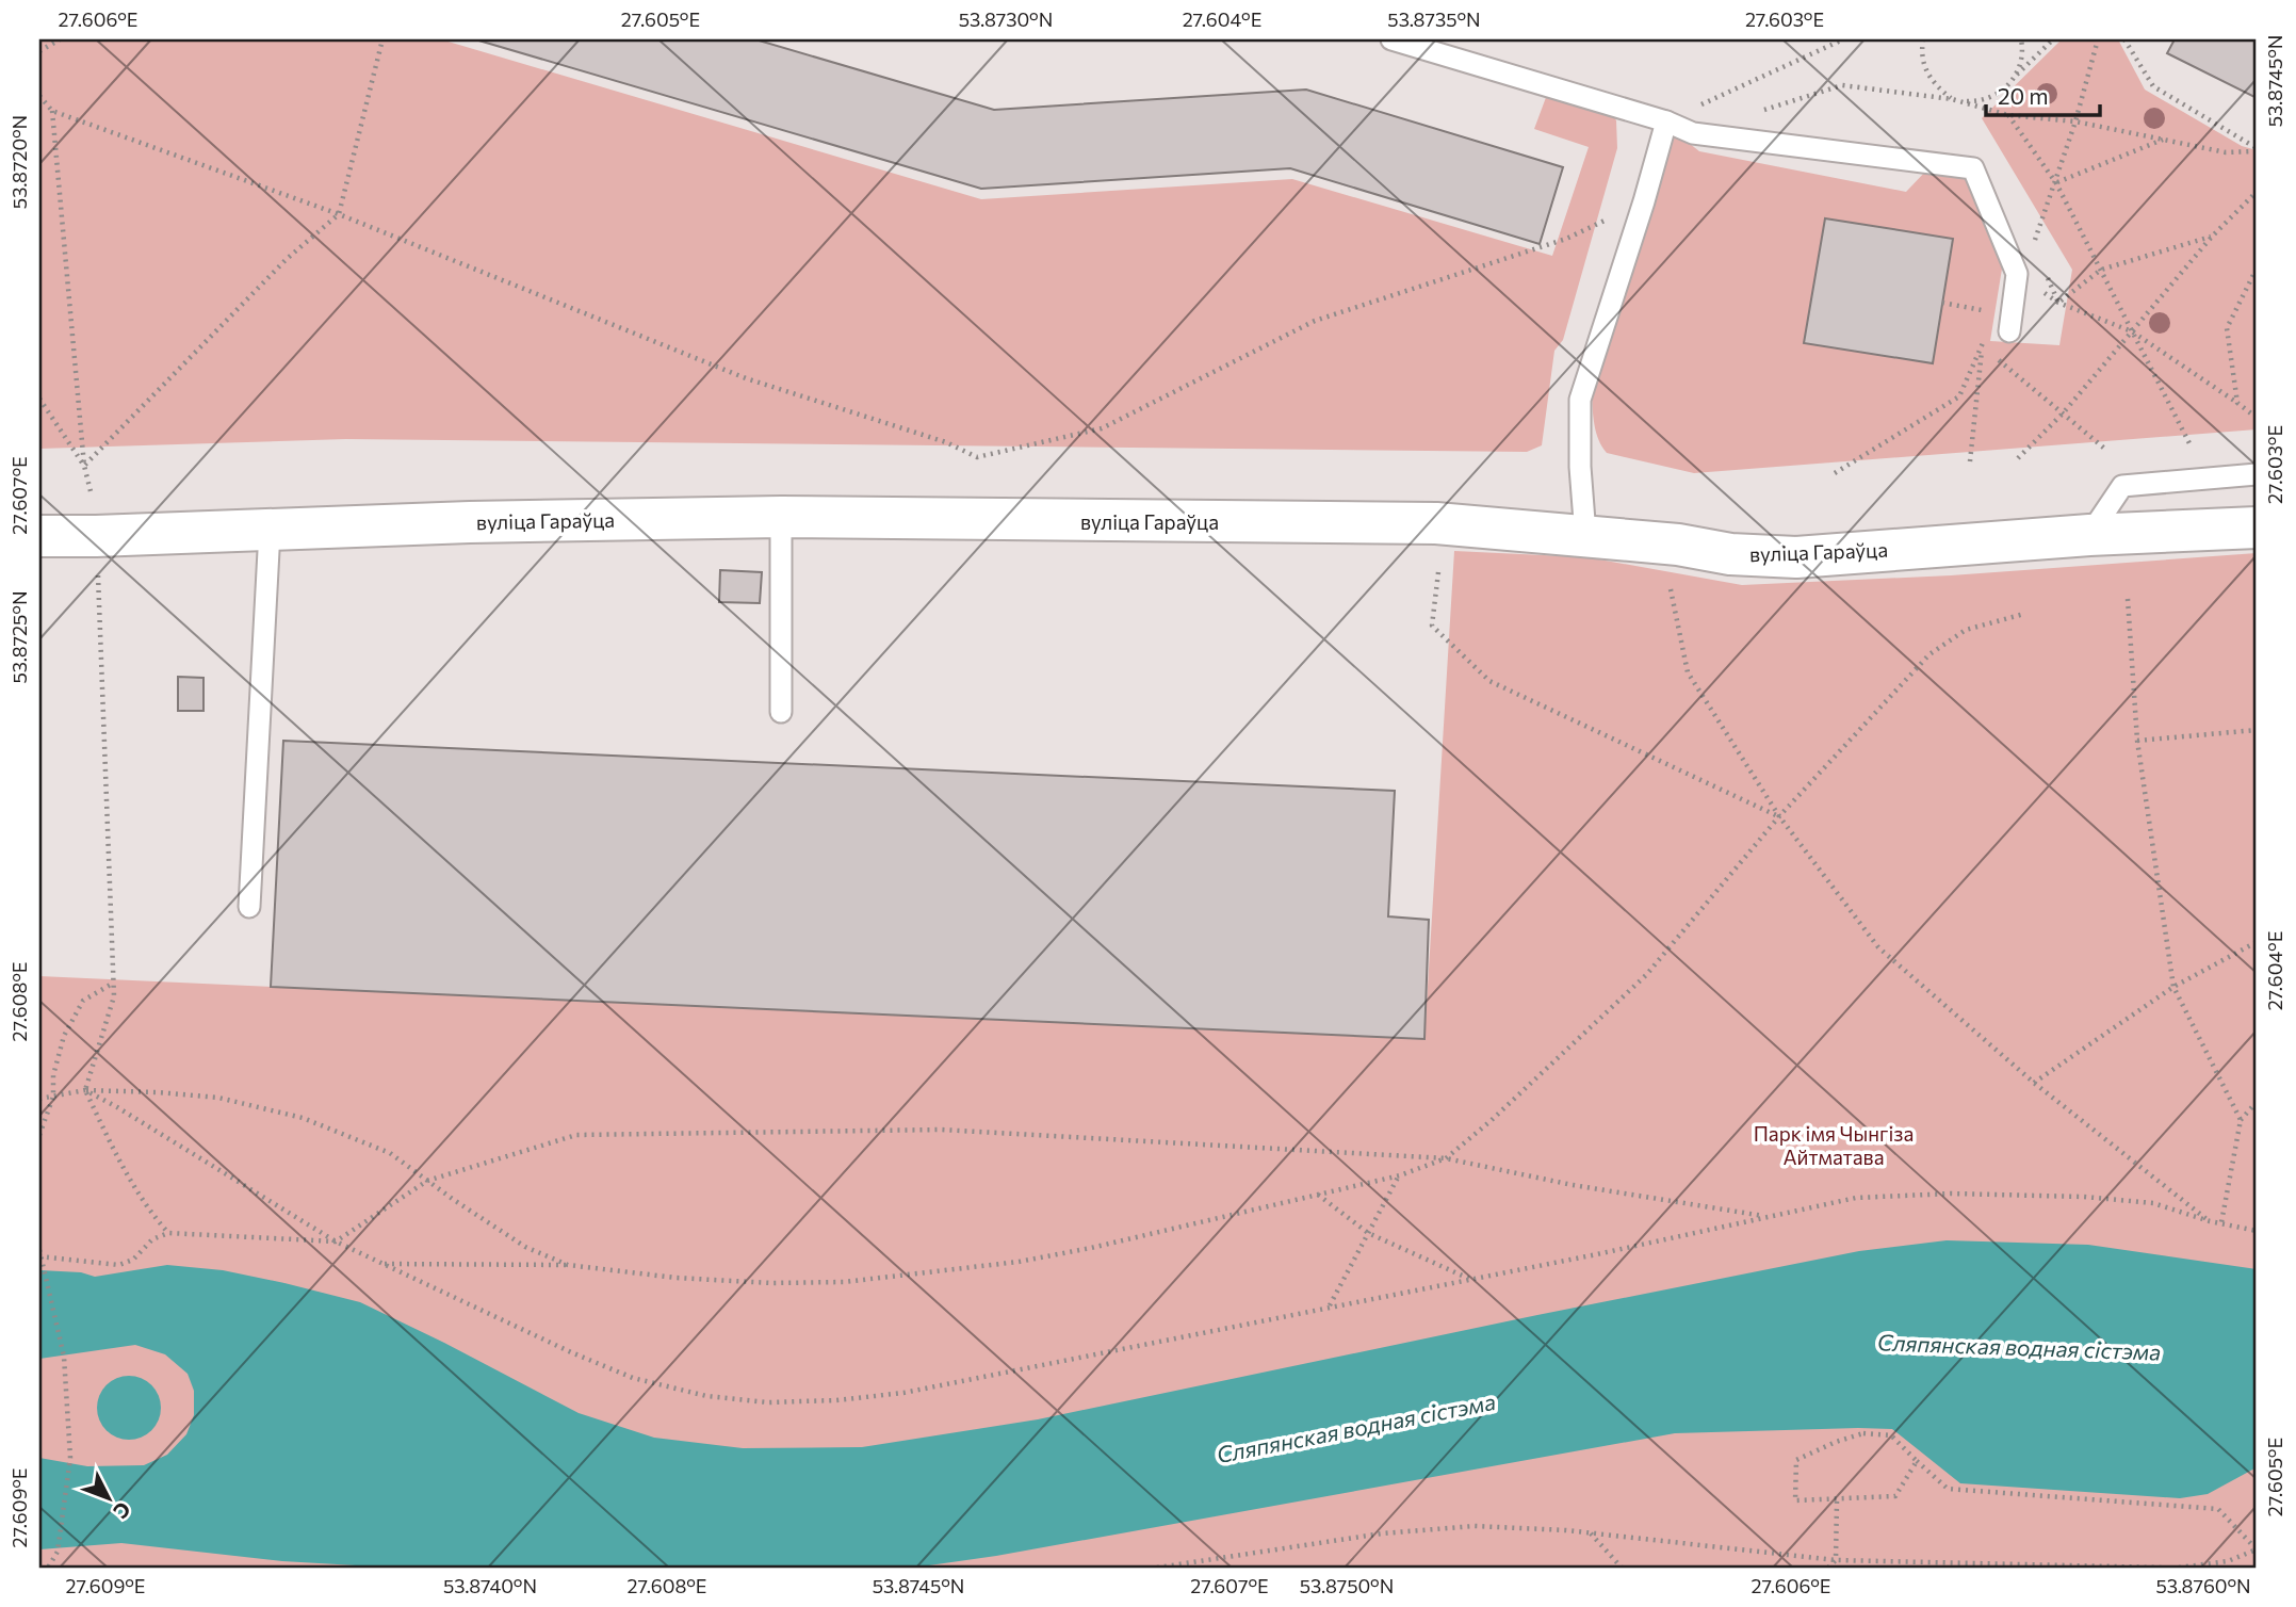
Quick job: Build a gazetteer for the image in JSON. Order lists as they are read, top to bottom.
{
  "streets": {
    "street": ["вуліца Гараўца"]
  },
  "water": ["Сляпянская водная сістэма"],
  "parks": ["Парк імя Чынгіза Айтматава"],
  "scale_bar": "20 m",
  "north": "bottom right",
  "coordinates": [
    "27.606°E",
    "27.605°E",
    "53.8730°N",
    "27.604°E",
    "53.8735°N",
    "27.603°E",
    "53.8745°N",
    "53.8720°N",
    "27.607°E",
    "53.8725°N",
    "27.608°E",
    "27.609°E",
    "53.8740°N",
    "53.8750°N",
    "53.8760°N"
  ]
}
